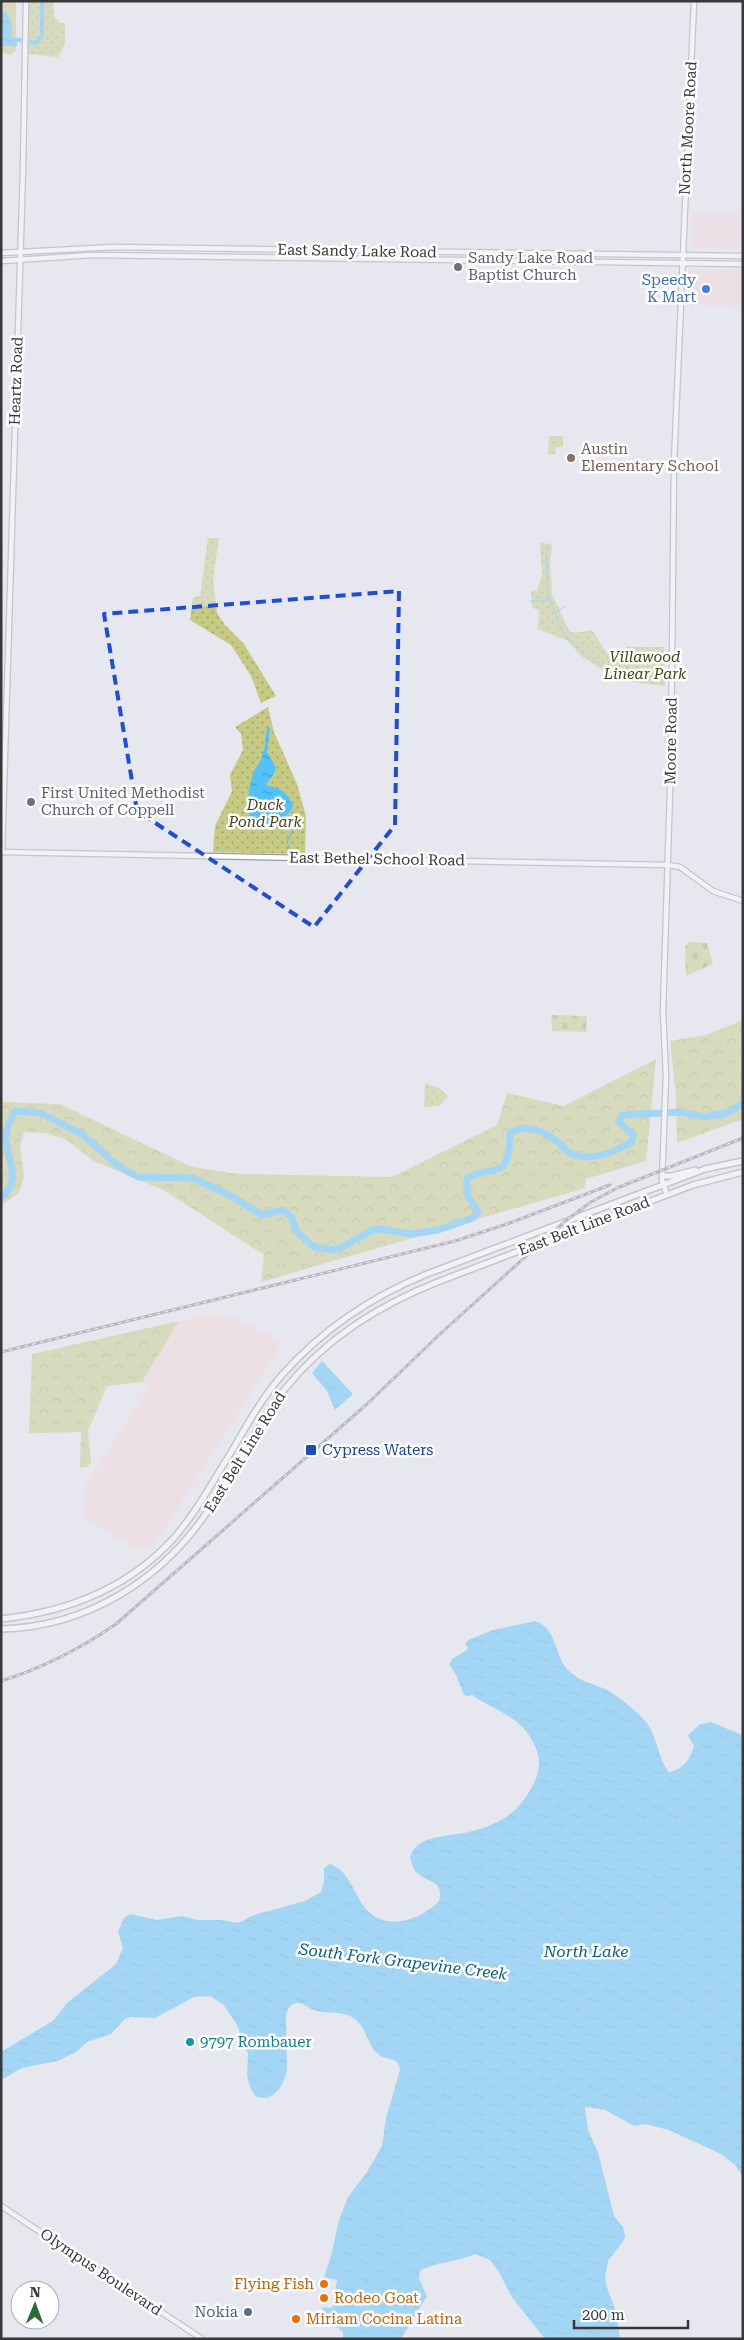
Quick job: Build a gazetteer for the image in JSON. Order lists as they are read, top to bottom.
{
  "streets": {
    "main road": ["East Belt Line Road"],
    "street": [
      "North Moore Road",
      "East Sandy Lake Road",
      "Heartz Road",
      "Moore Road",
      "East Bethel School Road",
      "Olympus Boulevard"
    ]
  },
  "crossings": [
    ["North Moore Road", "East Sandy Lake Road"],
    ["North Moore Road", "Moore Road"],
    ["East Sandy Lake Road", "Heartz Road"],
    ["East Sandy Lake Road", "Moore Road"],
    ["Heartz Road", "East Bethel School Road"],
    ["Moore Road", "East Bethel School Road"],
    ["Moore Road", "East Belt Line Road"]
  ],
  "water": ["North Lake", "South Fork Grapevine Creek"],
  "parks": ["Villawood Linear Park", "Duck Pond Park"],
  "places": {
    "other": [
      "Sandy Lake Road Baptist Church",
      "Speedy K Mart",
      "Austin Elementary School",
      "First United Methodist Church of Coppell",
      "9797 Rombauer",
      "Flying Fish",
      "Rodeo Goat",
      "Nokia",
      "Miriam Cocina Latina"
    ],
    "transit": ["Cypress Waters"]
  },
  "scale_bar": "200 m",
  "north": "top"
}
